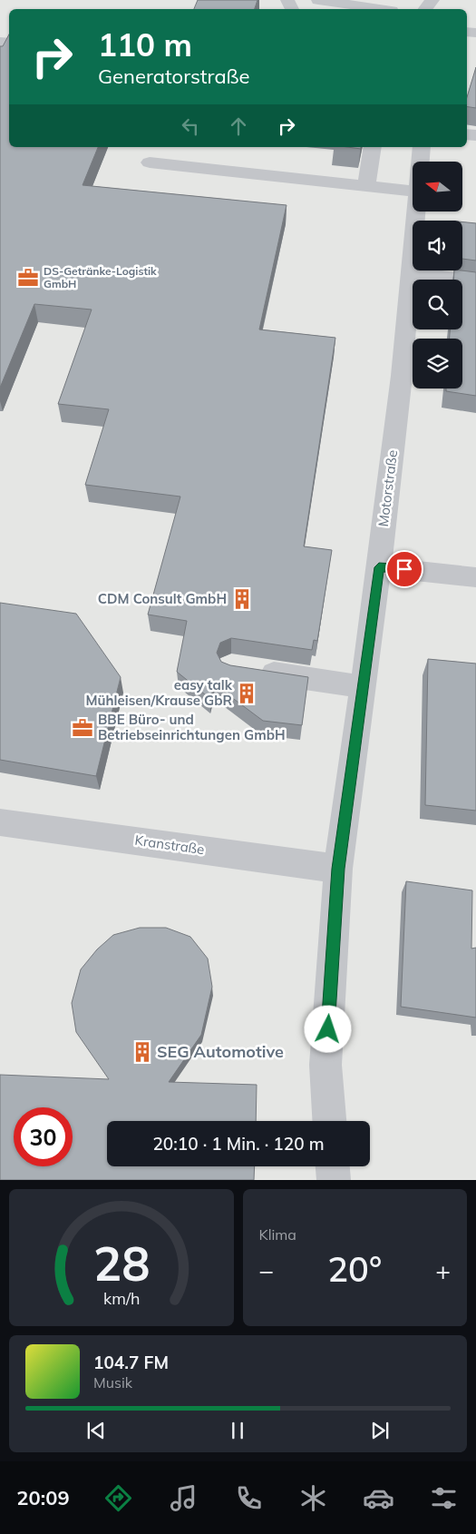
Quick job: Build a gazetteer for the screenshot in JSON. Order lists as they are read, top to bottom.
{
  "streets": {
    "street": ["Motorstraße", "Kranstraße"]
  },
  "crossings": [
    ["Motorstraße", "Kranstraße"]
  ],
  "places": {
    "office": ["DS-Getränke-Logistik GmbH", "BBE Büro- und Betriebseinrichtungen GmbH"],
    "building": ["CDM Consult GmbH", "easy talk Mühleisen/Krause GbR", "SEG Automotive"]
  },
  "north": "left",
  "page": {
    "turn": ["110 m", "Generatorstraße"],
    "limit": "30",
    "trip": "20:10 · 1 Min. · 120 m",
    "tile": "Klima",
    "heat": ["−", "20°", "+"],
    "song": ["104.7 FM", "Musik"],
    "tabs": "20:09",
    "gauge": ["28", "km/h"]
  }
}
